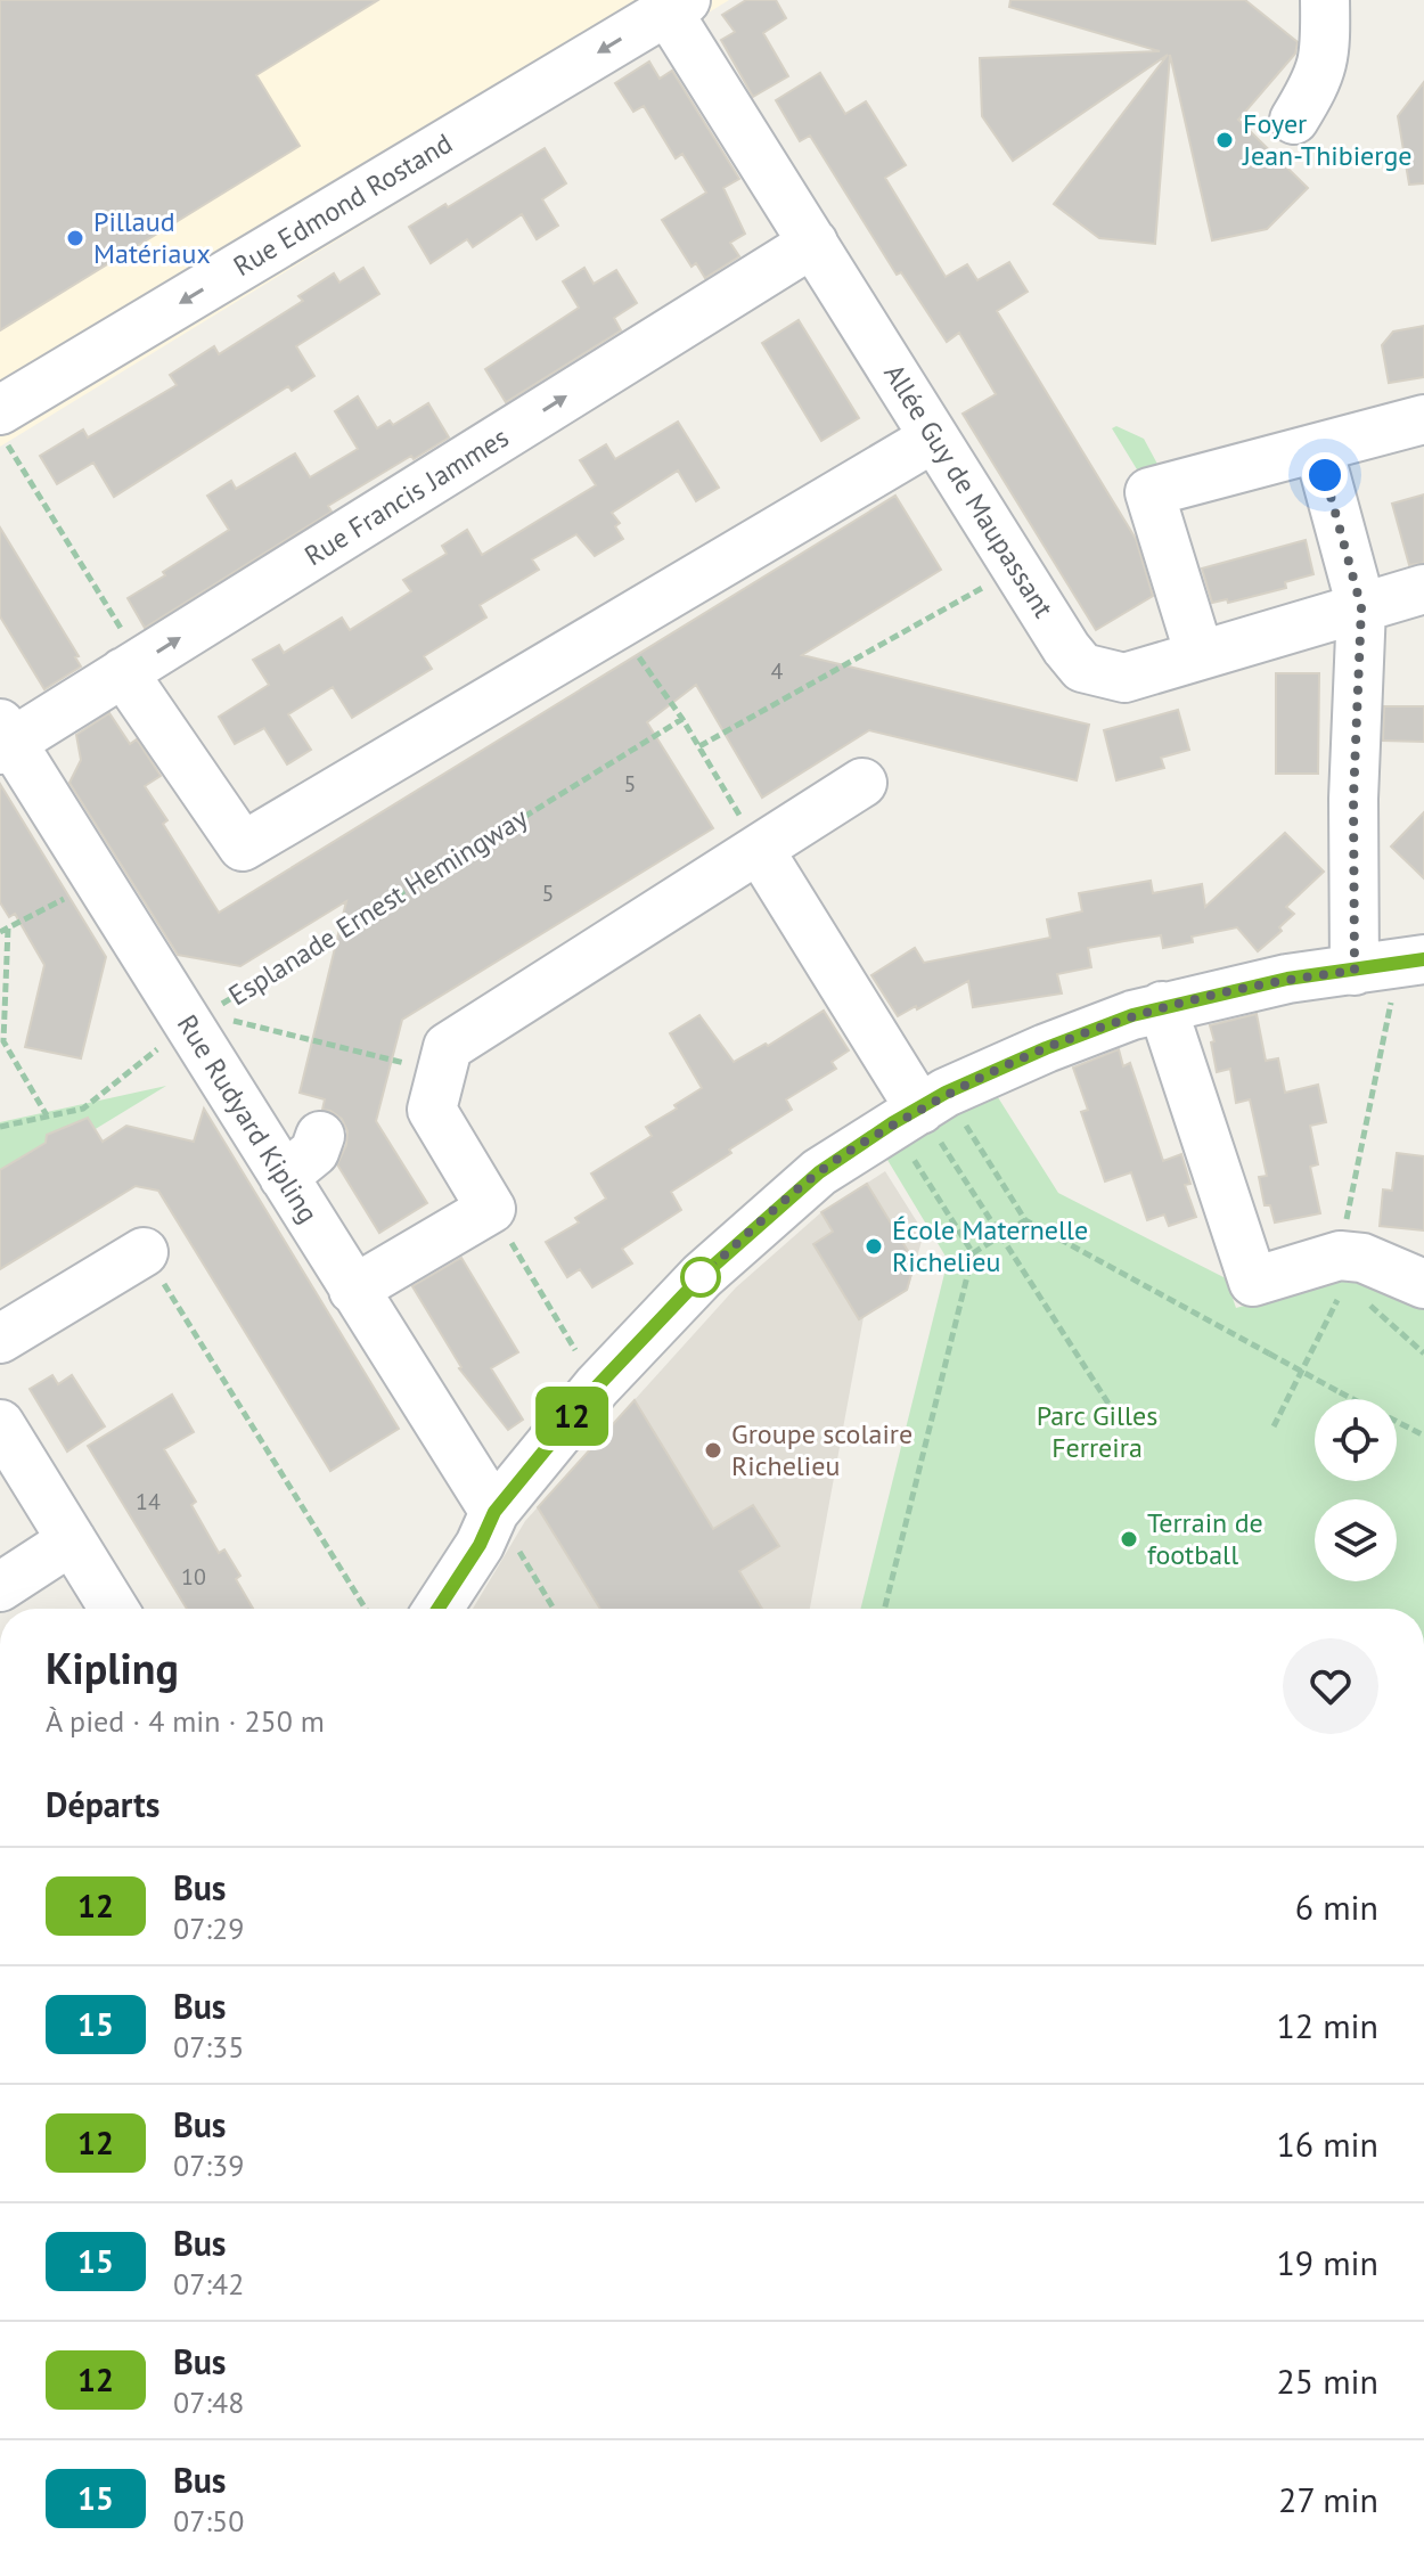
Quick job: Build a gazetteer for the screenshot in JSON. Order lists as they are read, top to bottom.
{
  "streets": {
    "street": [
      "Rue Edmond Rostand",
      "Allée Guy de Maupassant",
      "Rue Francis Jammes",
      "Rue Rudyard Kipling"
    ],
    "path": ["Esplanade Ernest Hemingway"]
  },
  "crossings": [
    ["Rue Edmond Rostand", "Allée Guy de Maupassant"],
    ["Allée Guy de Maupassant", "Rue Francis Jammes"],
    ["Rue Francis Jammes", "Rue Rudyard Kipling"],
    ["Esplanade Ernest Hemingway", "Rue Rudyard Kipling"]
  ],
  "one_way": ["Rue Edmond Rostand"],
  "parks": ["Parc Gilles Ferreira"],
  "places": [
    "Foyer Jean-Thibierge",
    "Pillaud Matériaux",
    "École Maternelle Richelieu",
    "Groupe scolaire Richelieu",
    "Terrain de football"
  ],
  "lines": ["bus line 12"],
  "house_numbers": [
    "4",
    "5",
    "5",
    "14",
    "10"
  ],
  "page": {
    "on_map": "12",
    "heading": [
      ["Kipling", "À pied · 4 min · 250 m"],
      "Départs"
    ],
    "list": [
      {
        "mark": "12",
        "name": "Bus",
        "note": "07:29",
        "value": "6 min"
      },
      {
        "mark": "15",
        "name": "Bus",
        "note": "07:35",
        "value": "12 min"
      },
      {
        "mark": "12",
        "name": "Bus",
        "note": "07:39",
        "value": "16 min"
      },
      {
        "mark": "15",
        "name": "Bus",
        "note": "07:42",
        "value": "19 min"
      },
      {
        "mark": "12",
        "name": "Bus",
        "note": "07:48",
        "value": "25 min"
      },
      {
        "mark": "15",
        "name": "Bus",
        "note": "07:50",
        "value": "27 min"
      }
    ]
  }
}
